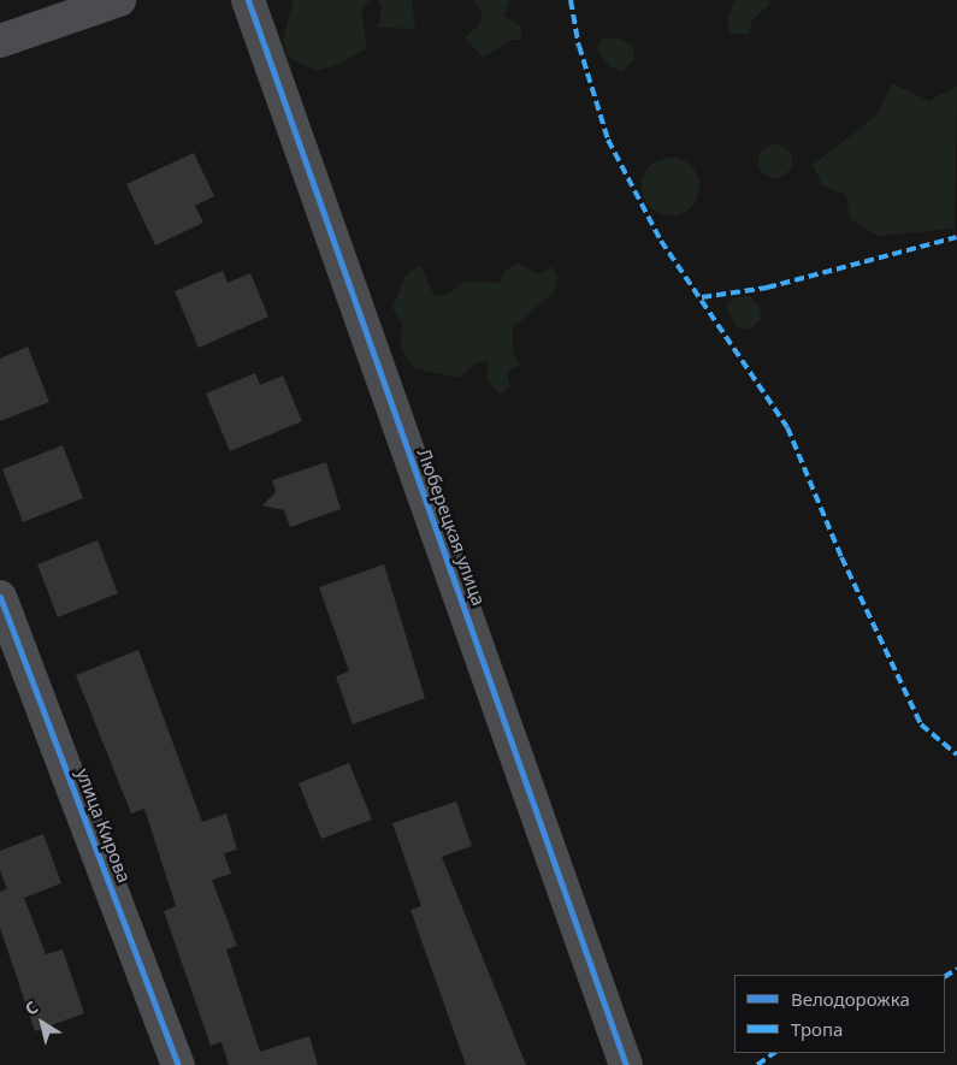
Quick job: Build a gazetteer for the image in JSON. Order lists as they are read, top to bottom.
{
  "streets": {
    "street": ["Люберецкая улица", "улица Кирова"]
  },
  "legend": ["Велодорожка", "Тропа"],
  "north": "top left"
}
